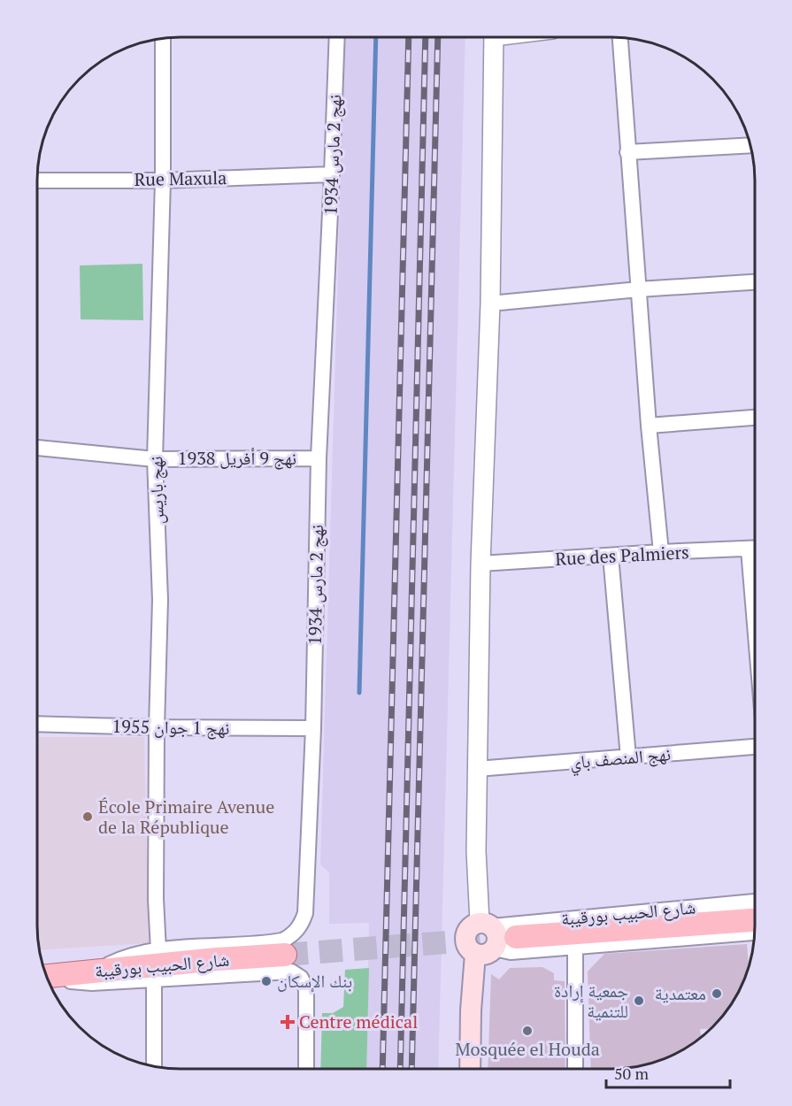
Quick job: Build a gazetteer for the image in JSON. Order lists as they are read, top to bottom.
{
  "streets": {
    "main road": ["شارع الحبيب بورقيبة"],
    "street": [
      "نهج 2 مارس 1934",
      "Rue Maxula",
      "نهج 9 أفريل 1938",
      "نهج باريس",
      "Rue des Palmiers",
      "نهج 1 جوان 1955",
      "نهج المنصف باي"
    ]
  },
  "crossings": [
    ["نهج 2 مارس 1934", "Rue Maxula"],
    ["نهج 2 مارس 1934", "نهج 9 أفريل 1938"],
    ["نهج 2 مارس 1934", "نهج باريس"],
    ["نهج 2 مارس 1934", "نهج 1 جوان 1955"],
    ["نهج 2 مارس 1934", "شارع الحبيب بورقيبة"],
    ["Rue Maxula", "نهج باريس"],
    ["نهج 9 أفريل 1938", "نهج باريس"],
    ["نهج باريس", "نهج 1 جوان 1955"]
  ],
  "places": {
    "other": [
      "École Primaire Avenue de la République",
      "بنك الإسكان",
      "معتمدية",
      "جمعية إرادة للتنمية",
      "Mosquée el Houda"
    ],
    "health": ["Centre médical"]
  },
  "scale_bar": "50 m"
}
